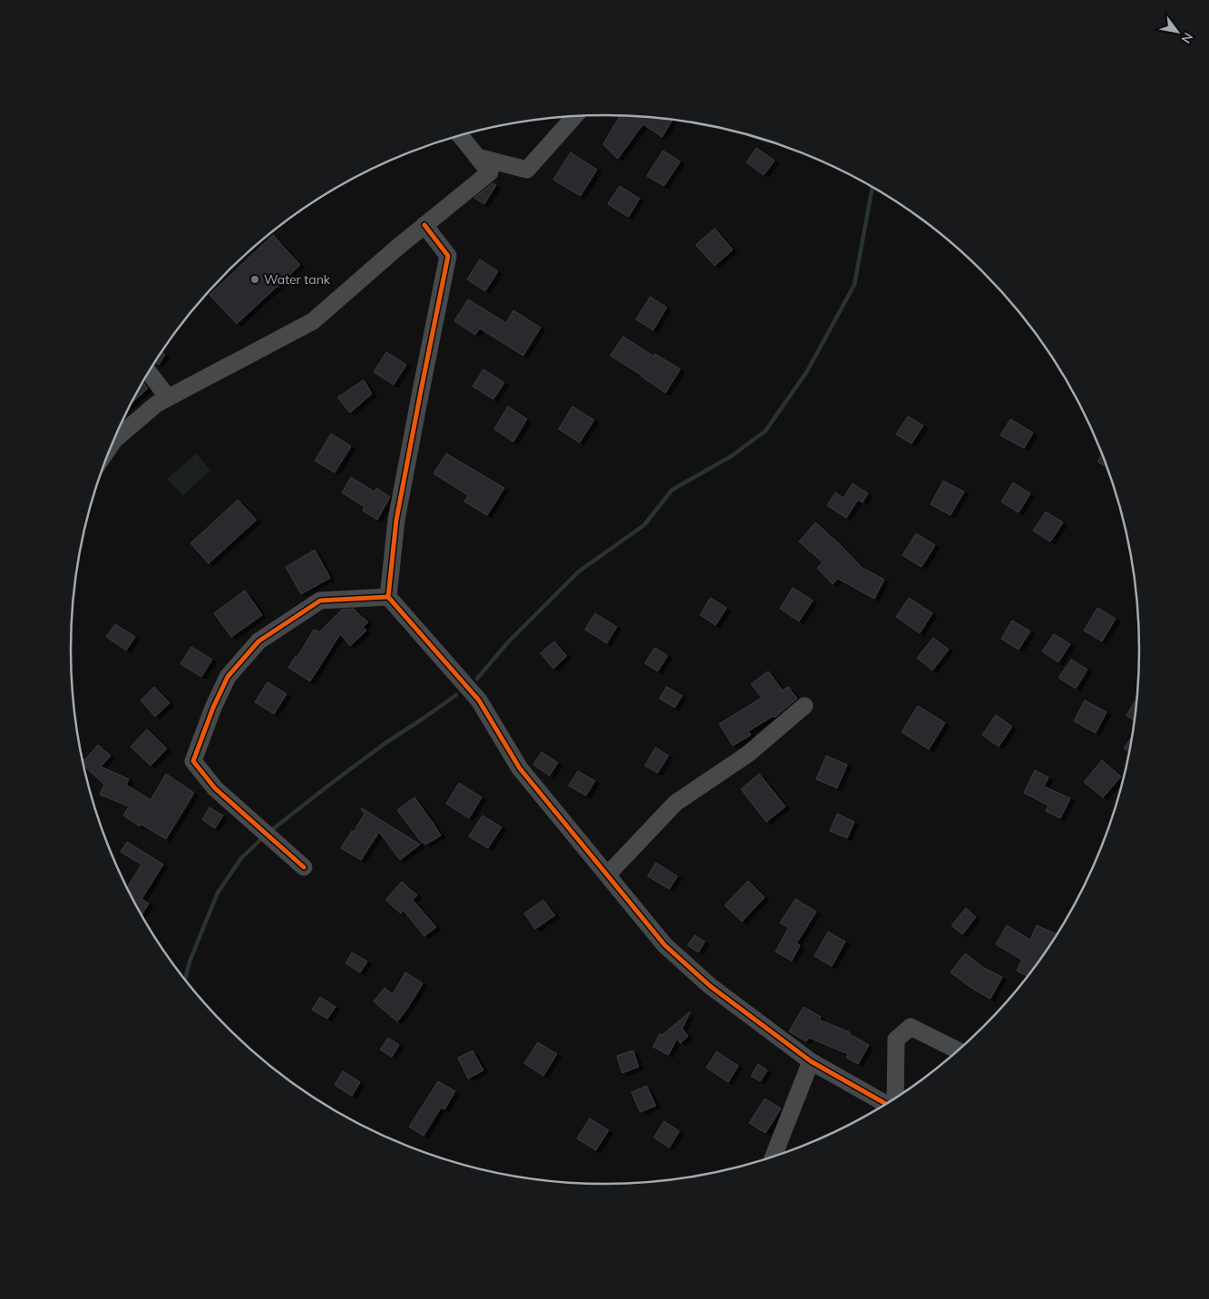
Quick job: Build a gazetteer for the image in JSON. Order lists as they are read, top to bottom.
{
  "places": ["Water tank"],
  "north": "bottom right"
}
